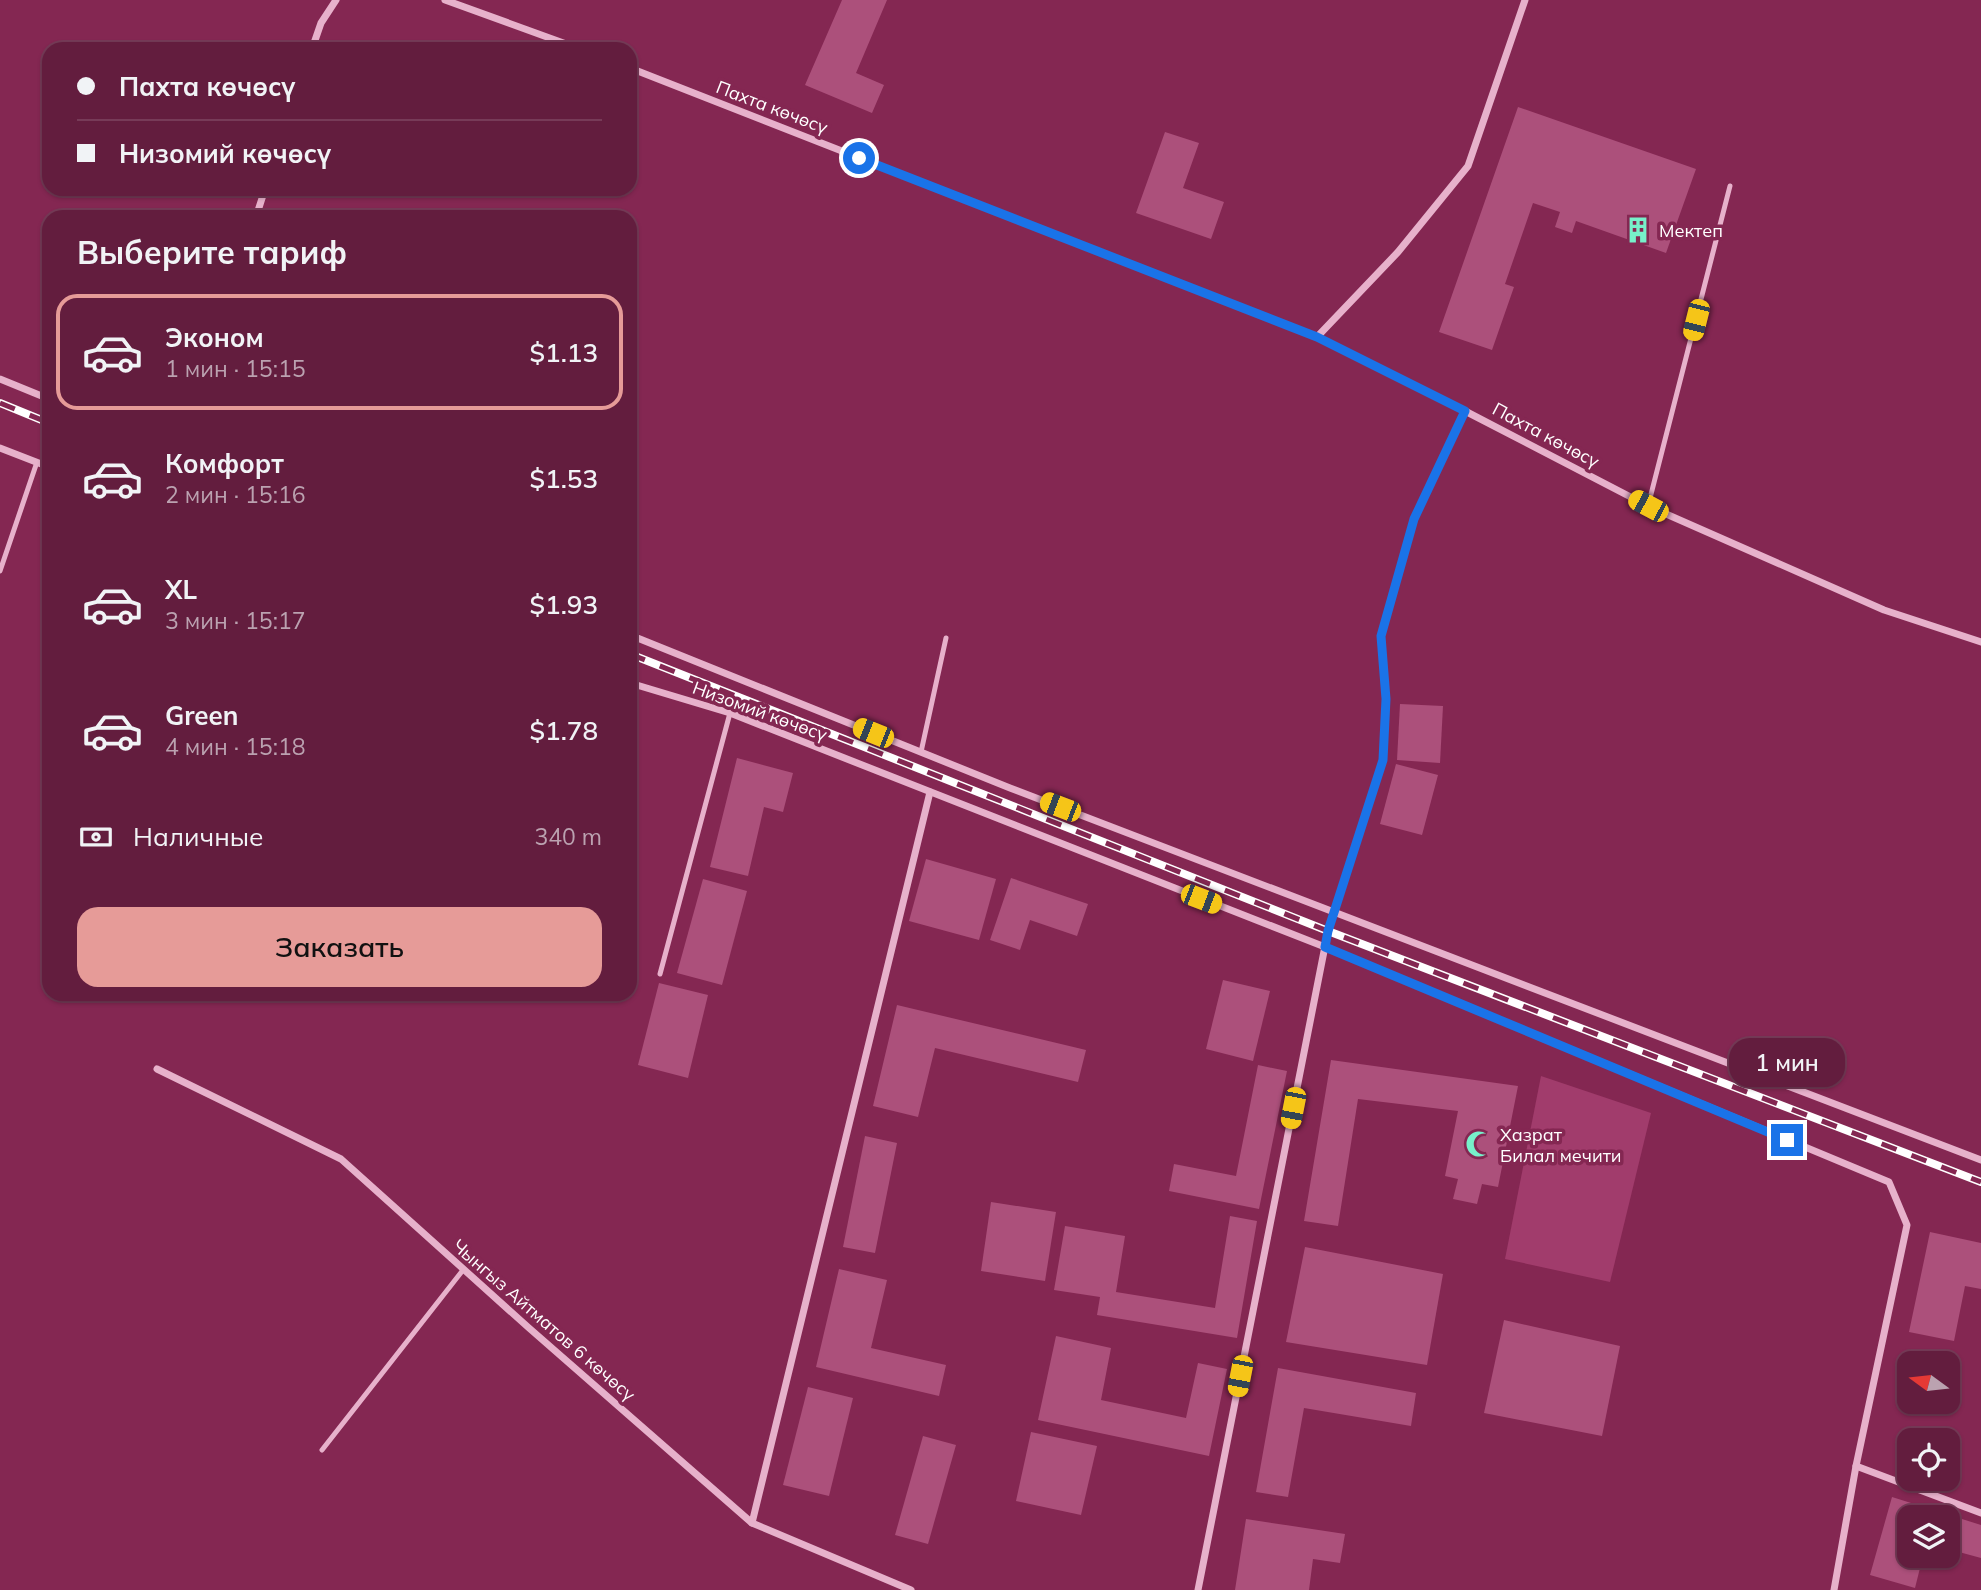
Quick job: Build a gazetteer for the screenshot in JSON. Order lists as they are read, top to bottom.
{
  "streets": {
    "street": ["Пахта көчөсү", "Низомий көчөсү", "Чынгыз Айтматов 6 көчөсү"]
  },
  "places": {
    "building": ["Мектеп"],
    "mosque": ["Хазрат Билал мечити"]
  },
  "north": "left",
  "page": {
    "banner": ["Пахта көчөсү", "Низомий көчөсү"],
    "heading": "Выберите тариф",
    "list": [
      {
        "name": "Эконом",
        "note": "1 мин · 15:15",
        "value": "$1.13"
      },
      {
        "name": "Комфорт",
        "note": "2 мин · 15:16",
        "value": "$1.53"
      },
      {
        "name": "XL",
        "note": "3 мин · 15:17",
        "value": "$1.93"
      },
      {
        "name": "Green",
        "note": "4 мин · 15:18",
        "value": "$1.78"
      }
    ],
    "pay": ["Наличные", "340 m"],
    "buttons": "Заказать",
    "bubble": "1 мин"
  }
}
